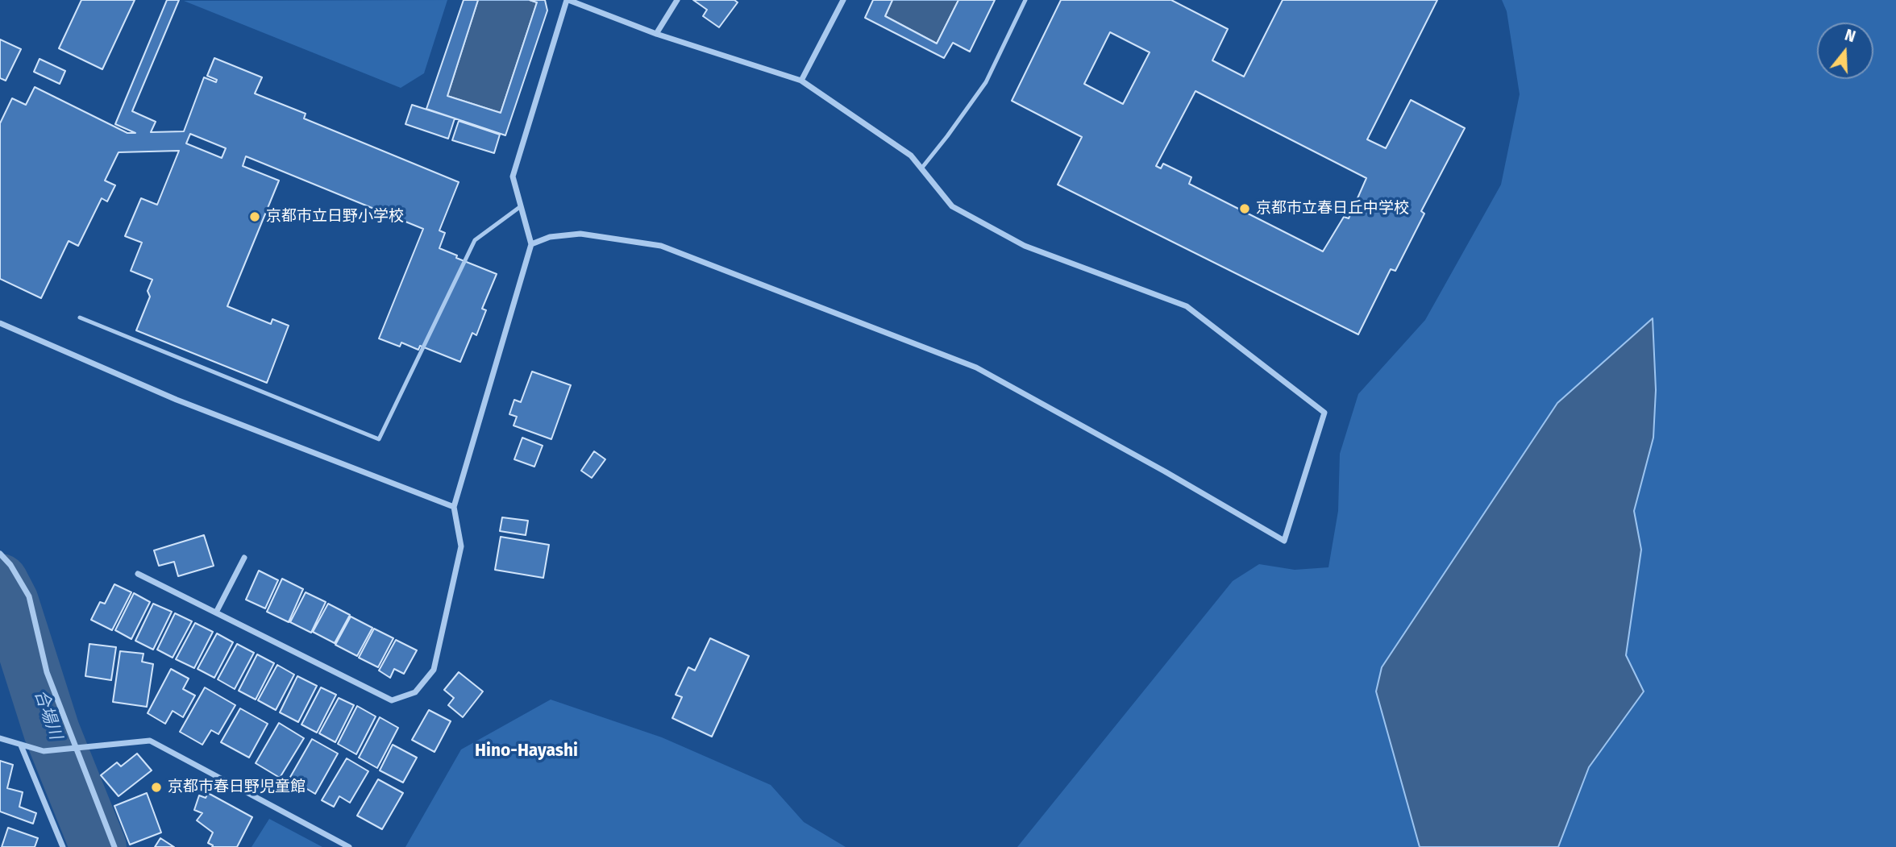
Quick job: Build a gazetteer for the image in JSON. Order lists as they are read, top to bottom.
{
  "districts": ["Hino-Hayashi"],
  "water": ["合場川"],
  "places": ["京都市立春日丘中学校", "京都市立日野小学校", "京都市春日野児童館"],
  "north": "top"
}
